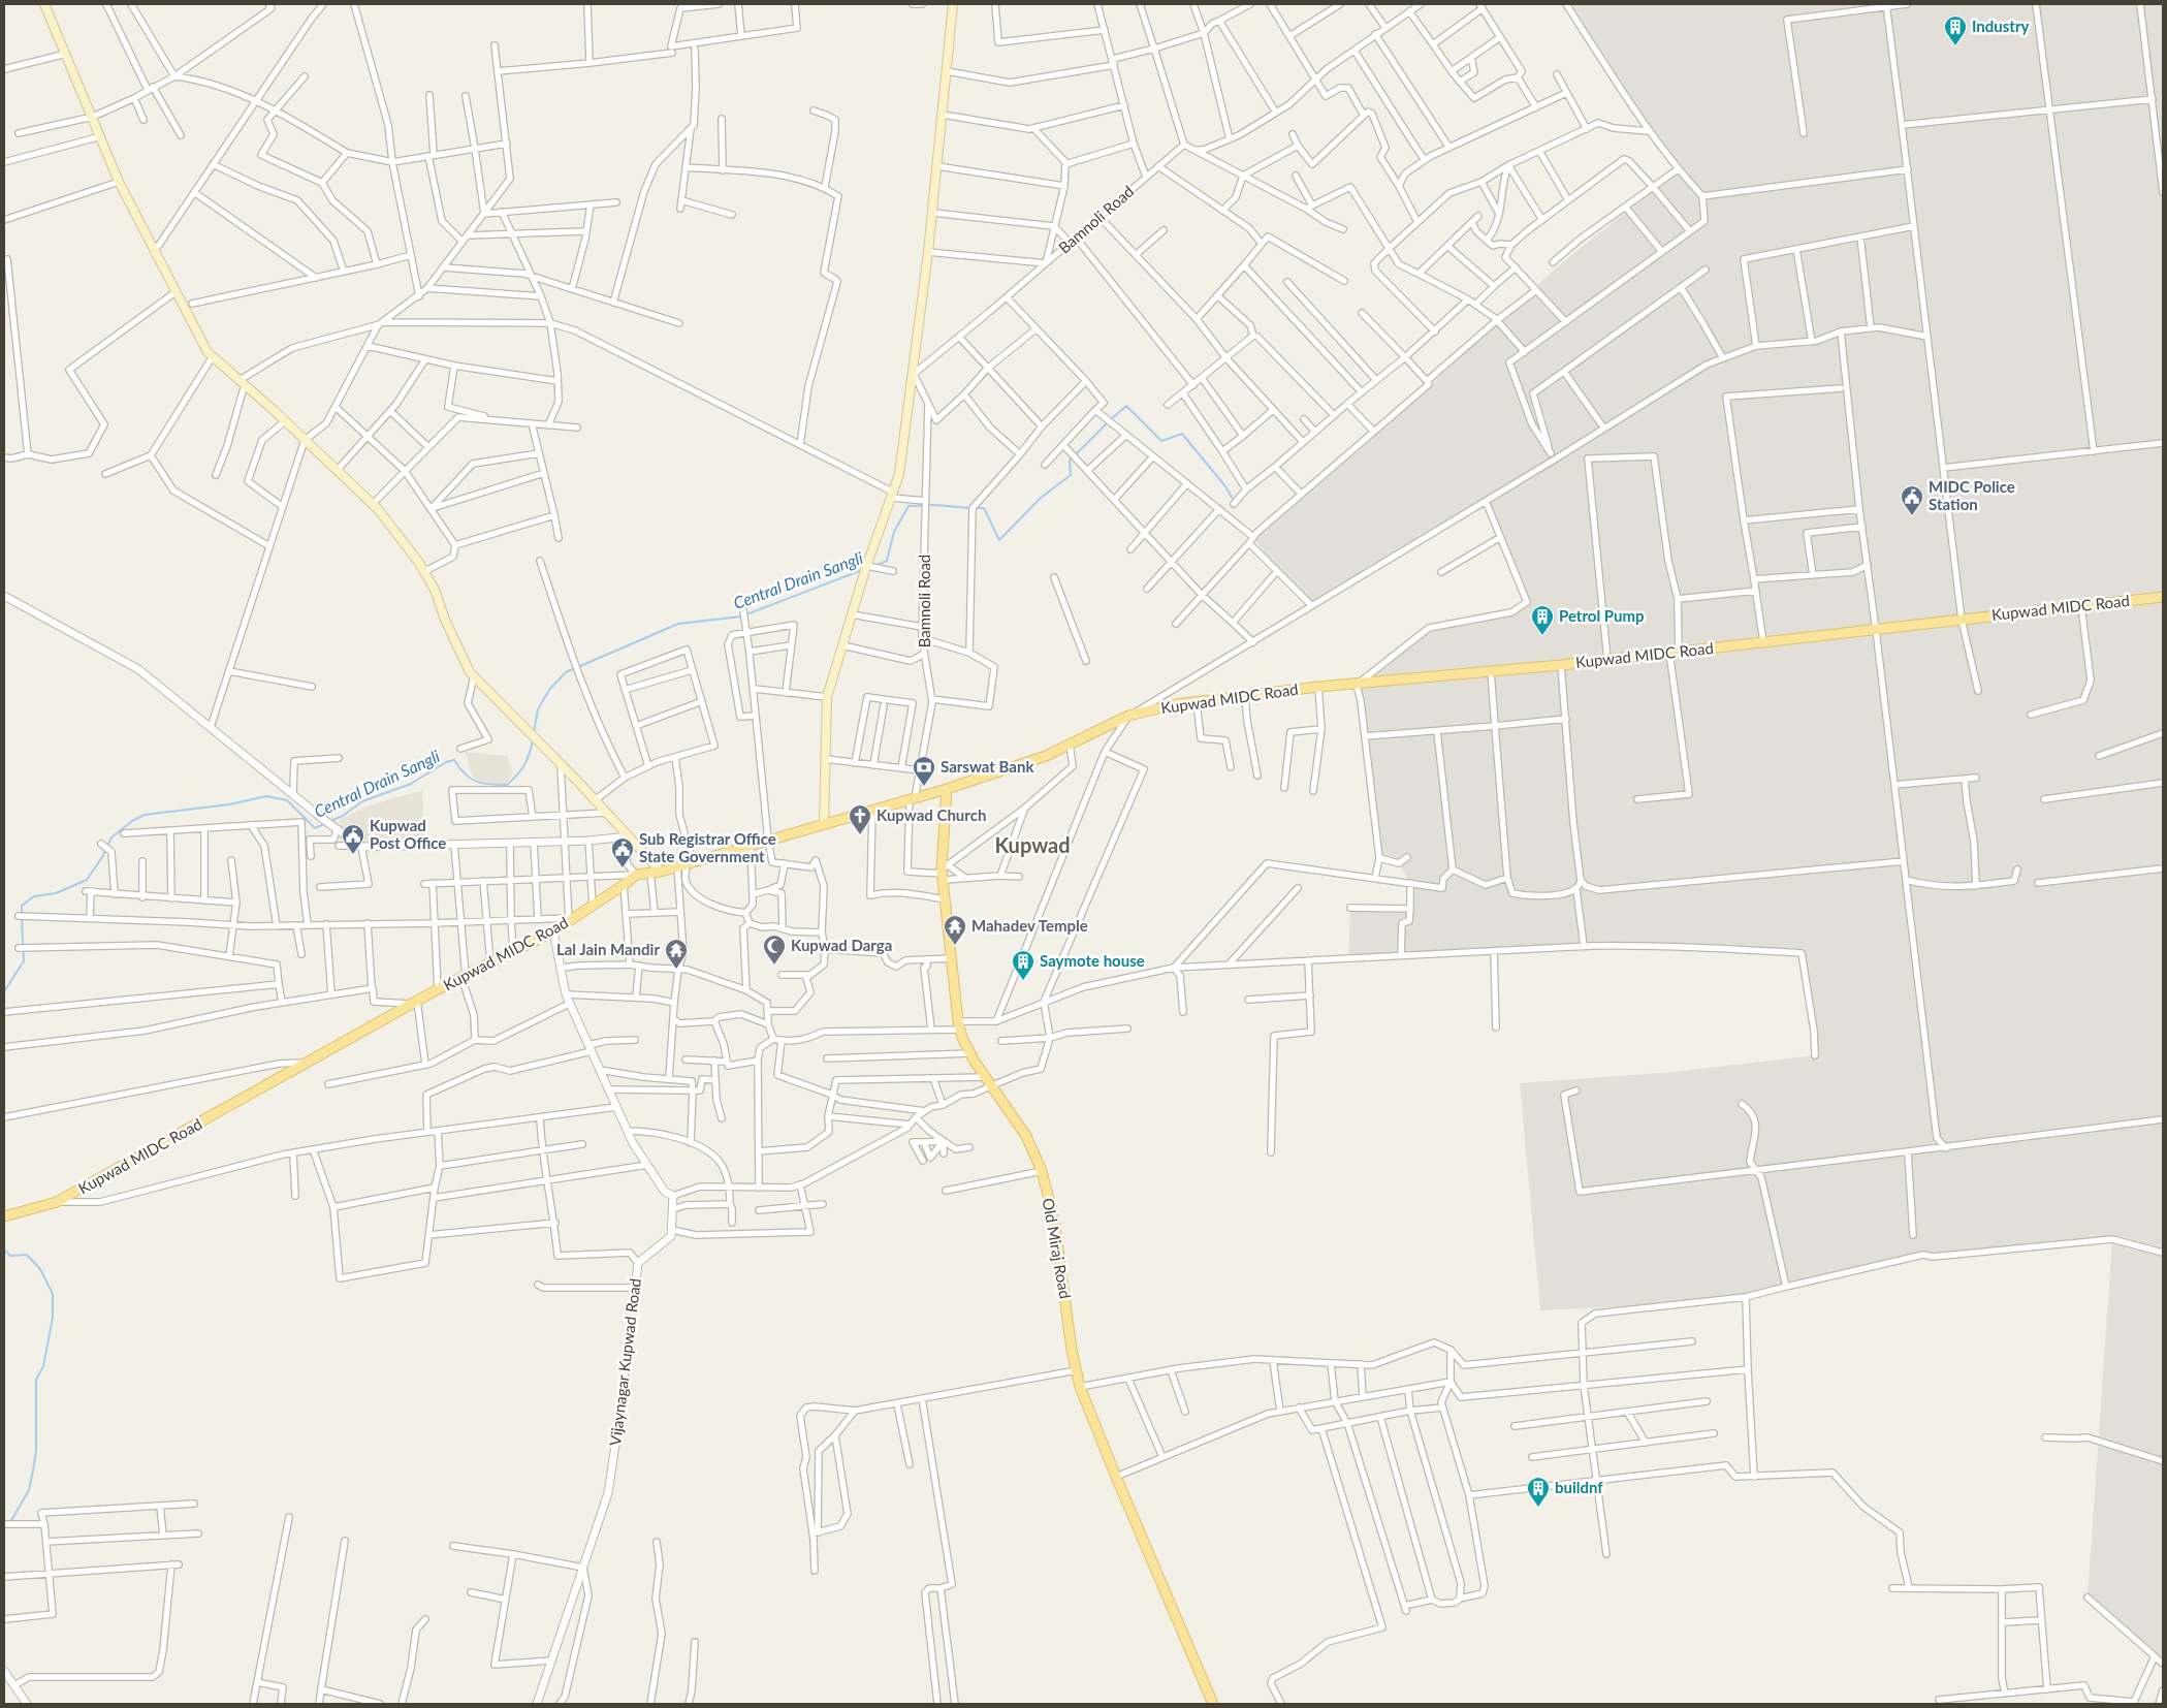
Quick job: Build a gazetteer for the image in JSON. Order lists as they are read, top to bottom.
{
  "streets": {
    "main road": ["Kupwad MIDC Road", "Old Miraj Road"],
    "street": ["Bamnoli Road", "Vijaynagar Kupwad Road"]
  },
  "crossings": [
    ["Bamnoli Road", "Kupwad MIDC Road"],
    ["Bamnoli Road", "Old Miraj Road"],
    ["Kupwad MIDC Road", "Old Miraj Road"]
  ],
  "districts": ["Kupwad"],
  "water": ["Central Drain Sangli"],
  "places": {
    "building": [
      "Industry",
      "Petrol Pump",
      "Saymote house",
      "buildnf"
    ],
    "public building": ["MIDC Police Station", "Kupwad Post Office", "Sub Registrar Office State Government"],
    "bank": ["Sarswat Bank"],
    "church": ["Kupwad Church"],
    "temple": ["Mahadev Temple", "Lal Jain Mandir"],
    "mosque": ["Kupwad Darga"]
  }
}
